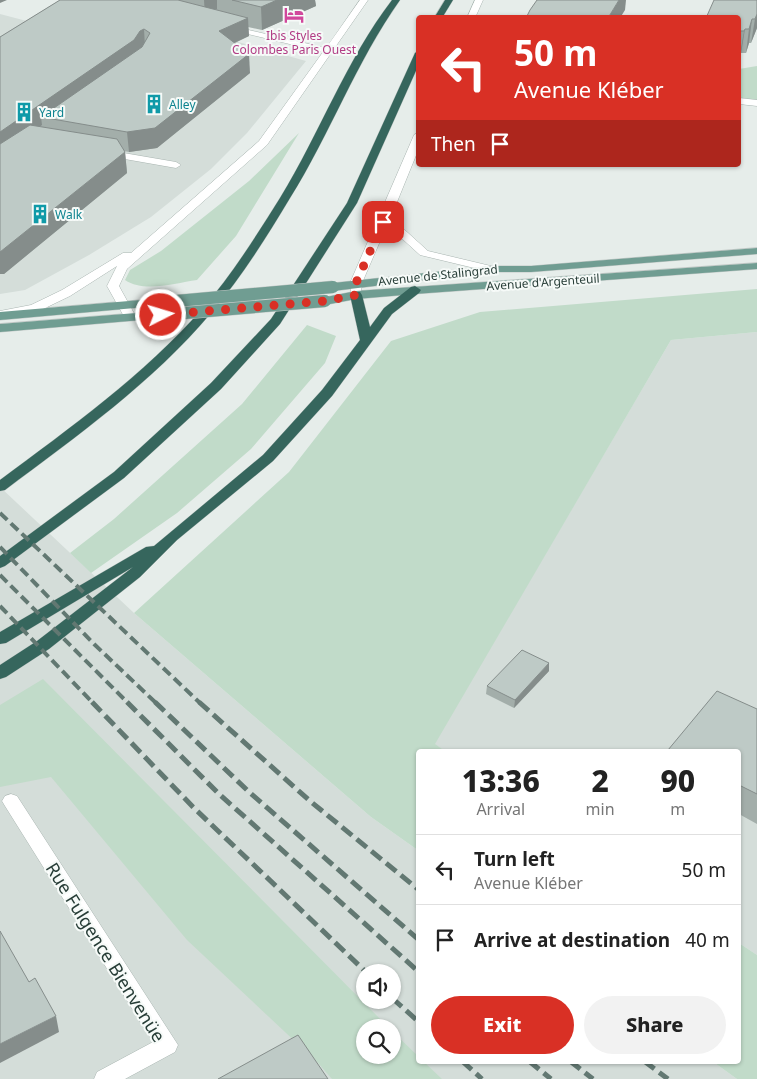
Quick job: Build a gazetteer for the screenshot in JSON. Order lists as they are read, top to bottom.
{
  "streets": {
    "main road": ["Avenue de Stalingrad", "Avenue d'Argenteuil"],
    "street": ["Rue Fulgence Bienvenüe"]
  },
  "crossings": [
    ["Avenue de Stalingrad", "Avenue d'Argenteuil"]
  ],
  "places": {
    "hotel": ["Ibis Styles Colombes Paris Ouest"],
    "building": ["Alley", "Yard", "Walk"]
  },
  "page": {
    "turn": ["50 m", "Avenue Kléber"],
    "then": "Then",
    "eta": [
      "13:36",
      "Arrival",
      "2",
      "min",
      "90",
      "m"
    ],
    "list": [
      {
        "name": "Turn left",
        "note": "Avenue Kléber",
        "value": "50 m"
      },
      {
        "name": "Arrive at destination",
        "value": "40 m"
      }
    ],
    "buttons": ["Exit", "Share"]
  }
}
